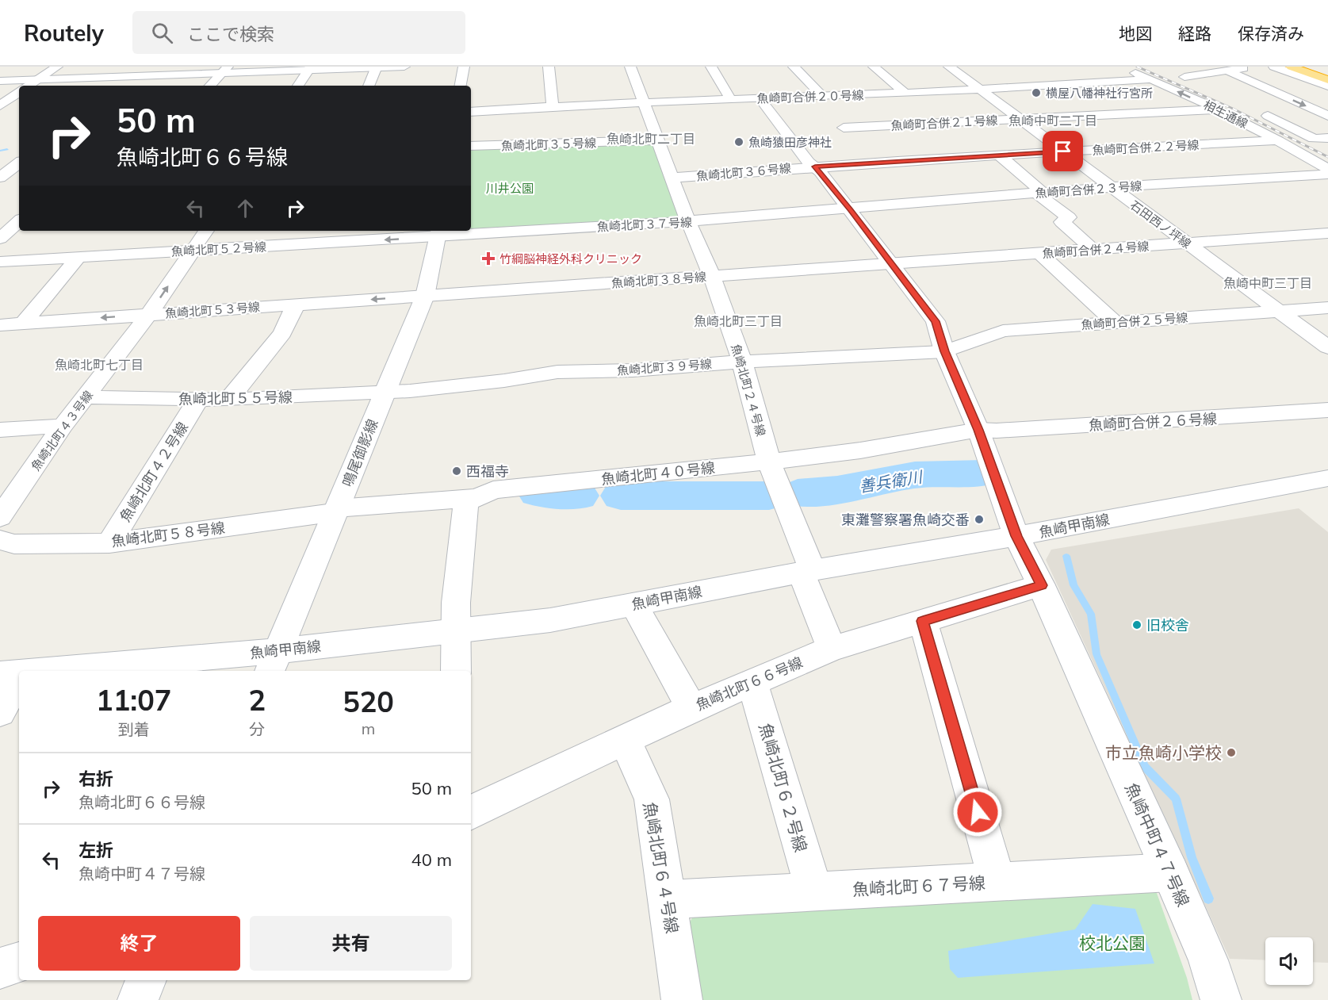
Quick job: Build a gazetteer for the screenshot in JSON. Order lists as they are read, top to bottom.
{
  "streets": {
    "street": [
      "魚崎町合併２０号線",
      "相生通線",
      "魚崎町合併２１号線",
      "魚崎北町３５号線",
      "魚崎町合併２２号線",
      "魚崎北町３６号線",
      "魚崎町合併２３号線",
      "魚崎北町３７号線",
      "石田西ノ坪線",
      "魚崎北町５２号線",
      "魚崎町合併２４号線",
      "魚崎北町３８号線",
      "魚崎北町５３号線",
      "魚崎町合併２５号線",
      "魚崎北町３９号線",
      "魚崎北町２４号線",
      "魚崎北町５５号線",
      "魚崎町合併２６号線",
      "魚崎北町４３号線",
      "鳴尾御影線",
      "魚崎北町４２号線",
      "魚崎北町４０号線",
      "魚崎甲南線",
      "魚崎北町５８号線",
      "魚崎北町６６号線",
      "魚崎北町６２号線",
      "魚崎中町４７号線",
      "魚崎北町６４号線",
      "魚崎北町６７号線"
    ]
  },
  "crossings": [
    ["魚崎町合併２０号線", "相生通線"],
    ["魚崎町合併２０号線", "石田西ノ坪線"],
    ["魚崎町合併２０号線", "魚崎北町２４号線"],
    ["魚崎町合併２０号線", "魚崎中町４７号線"],
    ["相生通線", "魚崎町合併２１号線"],
    ["相生通線", "魚崎町合併２２号線"],
    ["魚崎町合併２１号線", "石田西ノ坪線"],
    ["魚崎北町３５号線", "魚崎北町２４号線"],
    ["魚崎町合併２２号線", "魚崎北町３６号線"],
    ["魚崎町合併２２号線", "石田西ノ坪線"],
    ["魚崎町合併２２号線", "魚崎中町４７号線"],
    ["魚崎北町３６号線", "魚崎北町２４号線"],
    ["魚崎北町３６号線", "魚崎中町４７号線"],
    ["魚崎町合併２３号線", "魚崎北町３７号線"],
    ["魚崎町合併２３号線", "石田西ノ坪線"],
    ["魚崎町合併２３号線", "魚崎中町４７号線"],
    ["魚崎北町３７号線", "魚崎北町５２号線"],
    ["魚崎北町３７号線", "魚崎北町２４号線"],
    ["魚崎北町３７号線", "鳴尾御影線"],
    ["魚崎北町３７号線", "魚崎中町４７号線"],
    ["石田西ノ坪線", "魚崎町合併２４号線"],
    ["石田西ノ坪線", "魚崎町合併２５号線"],
    ["魚崎北町５２号線", "魚崎北町４３号線"],
    ["魚崎北町５２号線", "鳴尾御影線"],
    ["魚崎町合併２４号線", "魚崎北町３８号線"],
    ["魚崎町合併２４号線", "魚崎中町４７号線"],
    ["魚崎北町３８号線", "魚崎北町５３号線"],
    ["魚崎北町３８号線", "魚崎北町２４号線"],
    ["魚崎北町３８号線", "鳴尾御影線"],
    ["魚崎北町３８号線", "魚崎中町４７号線"],
    ["魚崎北町５３号線", "魚崎北町４３号線"],
    ["魚崎北町５３号線", "鳴尾御影線"],
    ["魚崎町合併２５号線", "魚崎北町３９号線"],
    ["魚崎町合併２５号線", "魚崎中町４７号線"],
    ["魚崎北町３９号線", "魚崎北町２４号線"],
    ["魚崎北町３９号線", "魚崎北町５５号線"],
    ["魚崎北町３９号線", "鳴尾御影線"],
    ["魚崎北町３９号線", "魚崎中町４７号線"],
    ["魚崎北町２４号線", "魚崎北町４０号線"],
    ["魚崎北町２４号線", "魚崎甲南線"],
    ["魚崎北町２４号線", "魚崎北町６６号線"],
    ["魚崎北町５５号線", "魚崎北町４３号線"],
    ["魚崎北町５５号線", "鳴尾御影線"],
    ["魚崎北町５５号線", "魚崎北町４２号線"],
    ["魚崎町合併２６号線", "魚崎北町４０号線"],
    ["魚崎町合併２６号線", "魚崎中町４７号線"],
    ["鳴尾御影線", "魚崎北町４０号線"],
    ["鳴尾御影線", "魚崎甲南線"],
    ["鳴尾御影線", "魚崎北町５８号線"],
    ["魚崎北町４２号線", "魚崎北町５８号線"],
    ["魚崎北町４０号線", "魚崎北町５８号線"],
    ["魚崎北町４０号線", "魚崎中町４７号線"],
    ["魚崎甲南線", "魚崎中町４７号線"],
    ["魚崎北町６６号線", "魚崎北町６２号線"],
    ["魚崎北町６６号線", "魚崎中町４７号線"],
    ["魚崎北町６６号線", "魚崎北町６４号線"],
    ["魚崎北町６２号線", "魚崎北町６７号線"],
    ["魚崎中町４７号線", "魚崎北町６７号線"],
    ["魚崎北町６４号線", "魚崎北町６７号線"]
  ],
  "districts": [
    "魚崎中町二丁目",
    "魚崎北町二丁目",
    "魚崎中町三丁目",
    "魚崎北町三丁目",
    "魚崎北町七丁目"
  ],
  "water": ["善兵衛川"],
  "parks": ["川井公園", "校北公園"],
  "places": {
    "other": [
      "横屋八幡神社行宮所",
      "魚崎猿田彦神社",
      "西福寺",
      "東灘警察署魚崎交番",
      "旧校舎",
      "市立魚崎小学校"
    ],
    "health": ["竹綱脳神経外科クリニック"]
  },
  "page": {
    "header": "Routely",
    "search": "ここで検索",
    "nav": ["地図", "経路", "保存済み"],
    "turn": ["50 m", "魚崎北町６６号線"],
    "eta": [
      "11:07",
      "到着",
      "2",
      "分",
      "520",
      "m"
    ],
    "list": [
      {
        "name": "右折",
        "note": "魚崎北町６６号線",
        "value": "50 m"
      },
      {
        "name": "左折",
        "note": "魚崎中町４７号線",
        "value": "40 m"
      }
    ],
    "buttons": ["終了", "共有"]
  }
}
